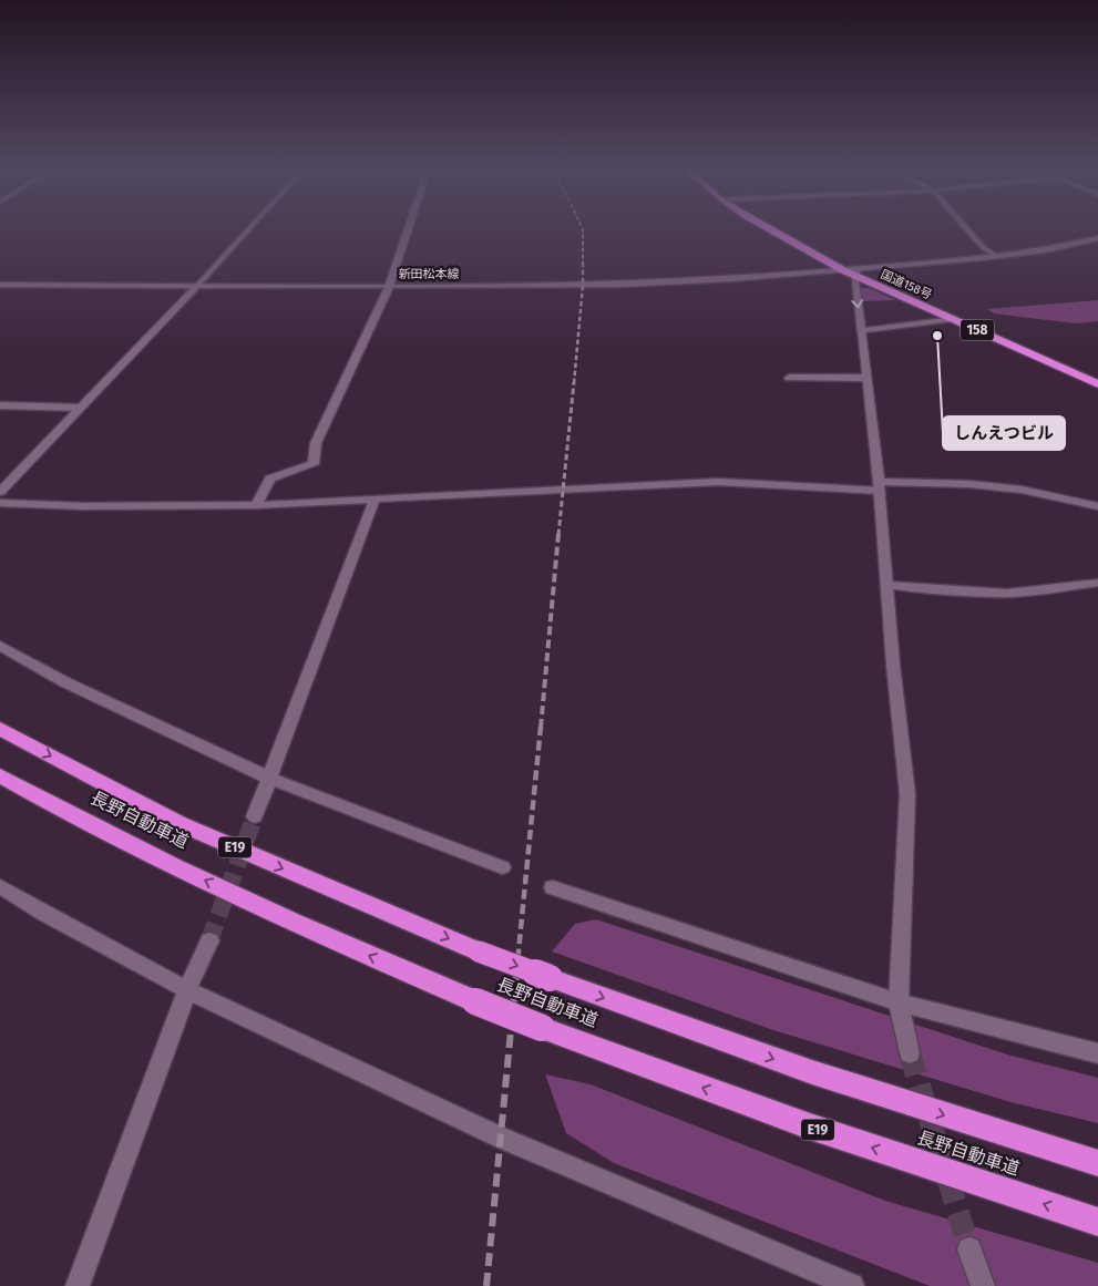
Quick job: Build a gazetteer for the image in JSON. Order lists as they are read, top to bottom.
{
  "streets": {
    "highway": [
      "国道158号",
      "158",
      "長野自動車道",
      "E19"
    ],
    "street": ["新田松本線"]
  },
  "crossings": [
    ["新田松本線", "国道158号"]
  ],
  "places": ["しんえつビル"]
}
